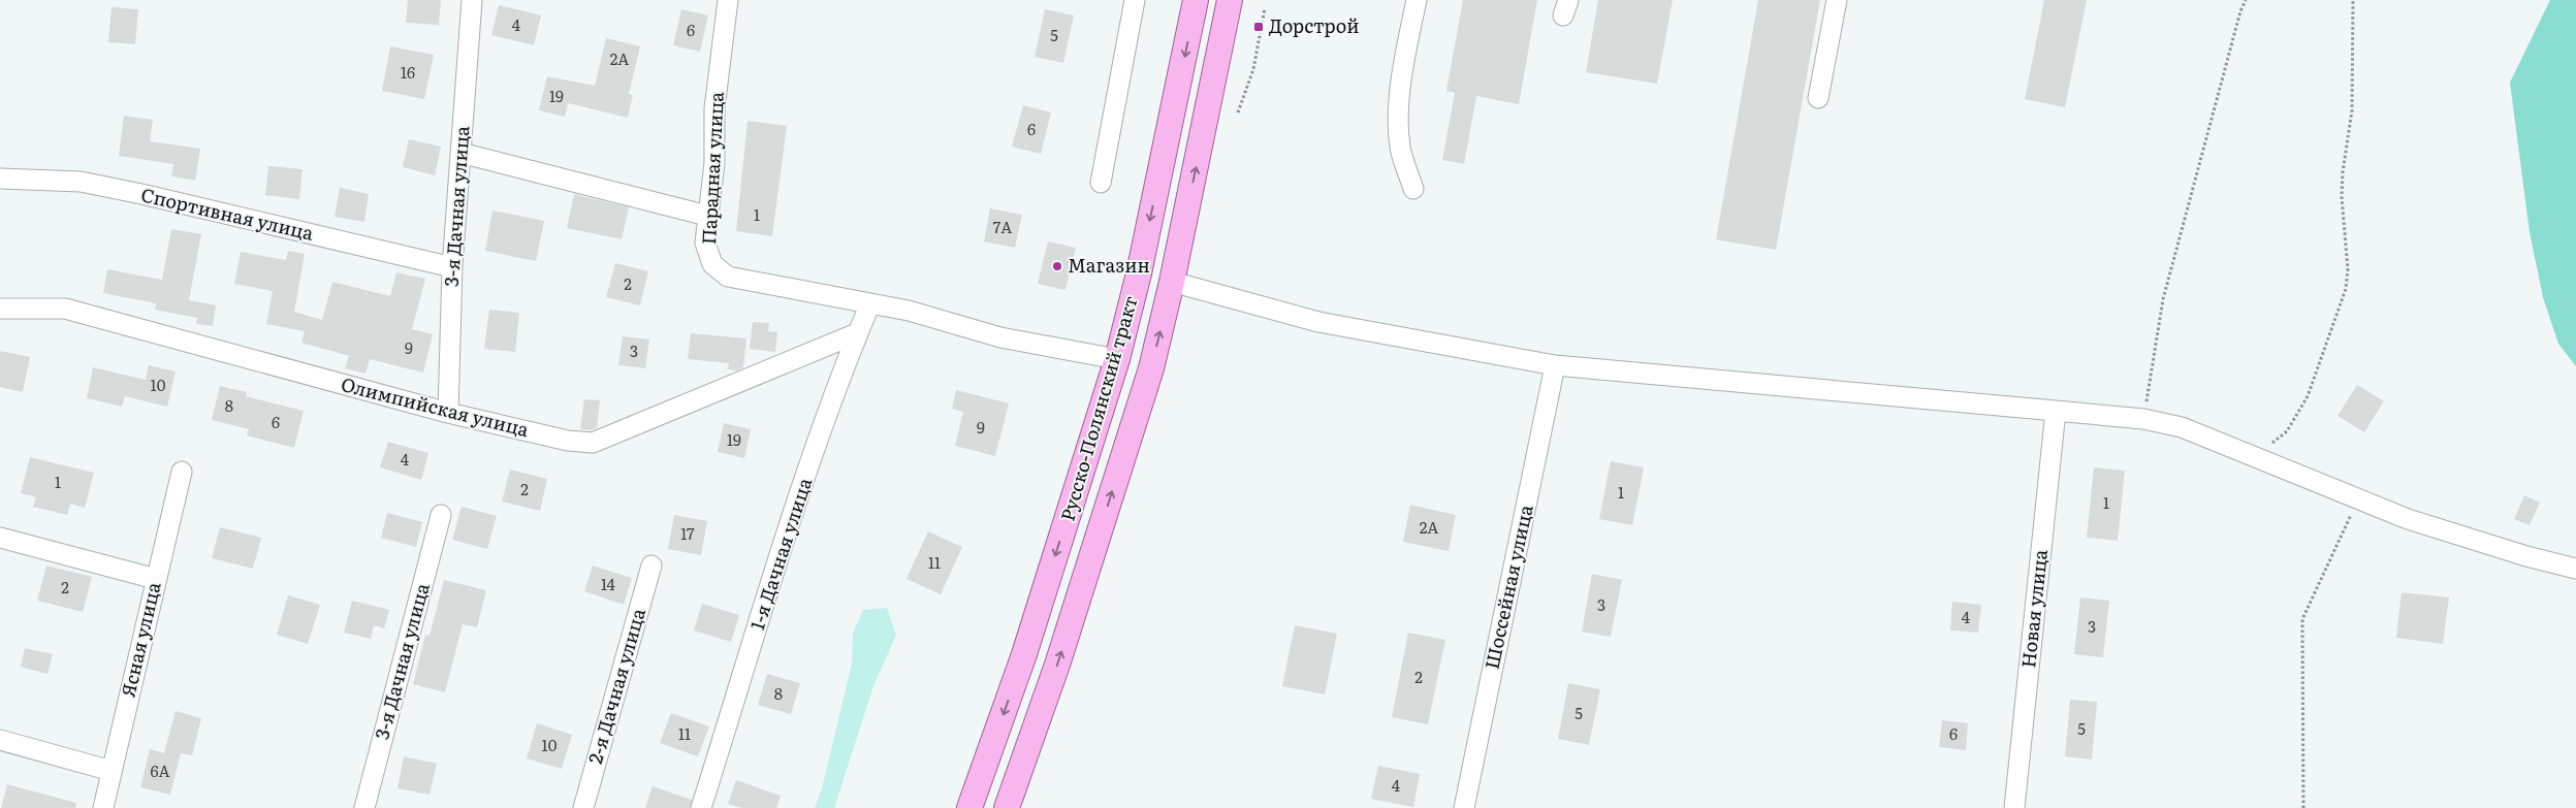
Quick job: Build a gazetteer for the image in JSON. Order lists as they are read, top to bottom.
{
  "streets": {
    "main road": ["Русско-Полянский тракт"],
    "street": [
      "Парадная улица",
      "3-я Дачная улица",
      "Спортивная улица",
      "Олимпийская улица",
      "1-я Дачная улица",
      "Шоссейная улица",
      "Новая улица",
      "Ясная улица",
      "2-я Дачная улица"
    ]
  },
  "crossings": [
    ["Парадная улица", "Русско-Полянский тракт"],
    ["Парадная улица", "1-я Дачная улица"],
    ["3-я Дачная улица", "Спортивная улица"],
    ["3-я Дачная улица", "Олимпийская улица"],
    ["Олимпийская улица", "1-я Дачная улица"]
  ],
  "places": {
    "transit": ["Дорстрой"],
    "other": ["Магазин"]
  },
  "house_numbers": [
    "4",
    "6",
    "5",
    "2А",
    "16",
    "19",
    "6",
    "1",
    "7А",
    "2",
    "9",
    "3",
    "10",
    "8",
    "6",
    "9",
    "19",
    "4",
    "1",
    "2",
    "1",
    "1",
    "2А",
    "17",
    "11",
    "14",
    "2",
    "3",
    "4",
    "3",
    "2",
    "8",
    "5",
    "5",
    "11",
    "6",
    "10",
    "6А",
    "4"
  ]
}
